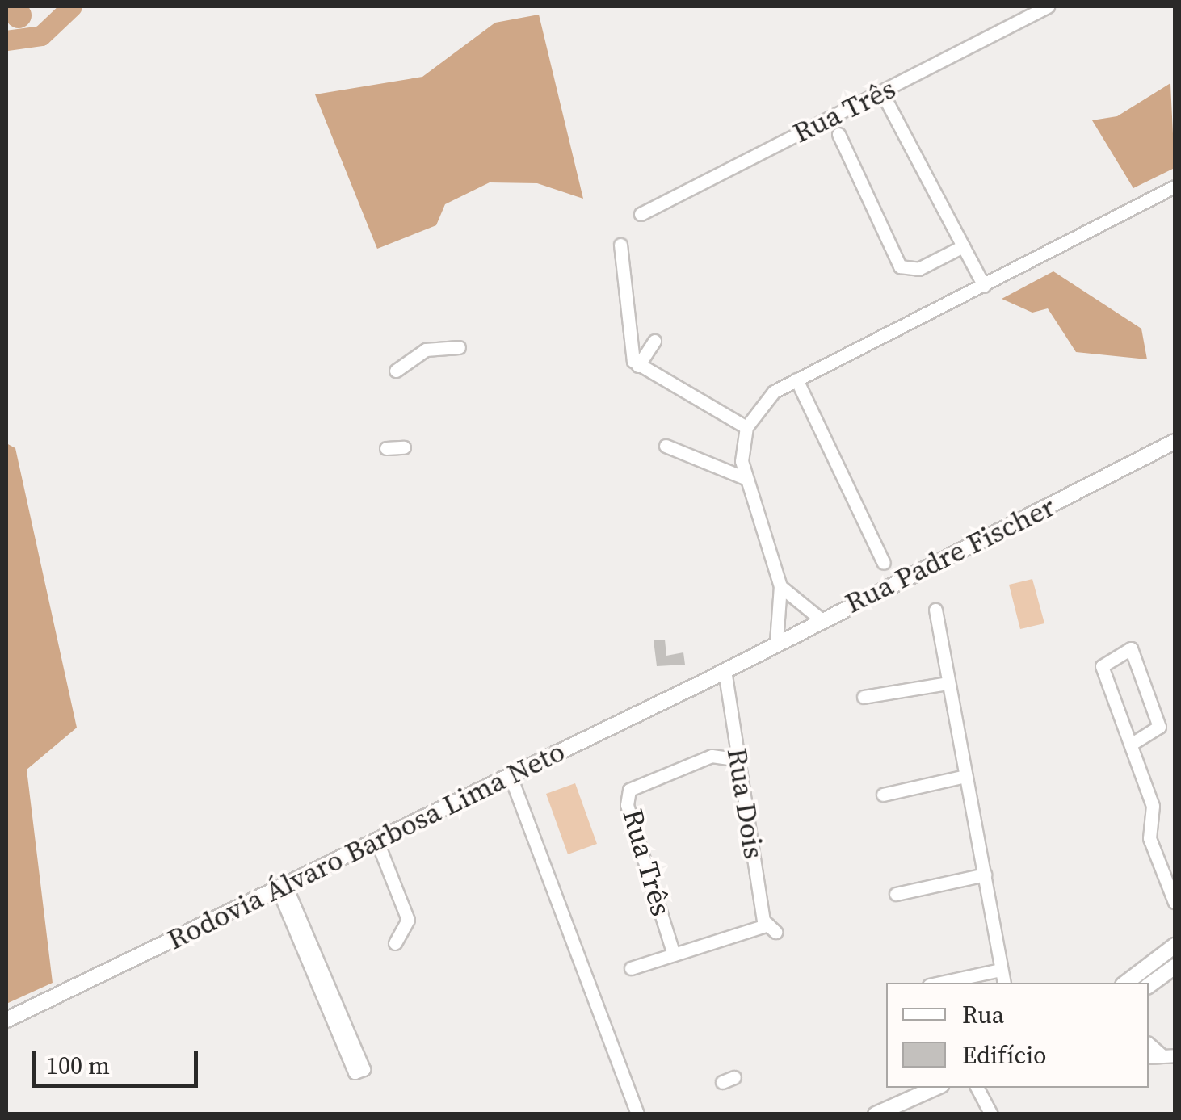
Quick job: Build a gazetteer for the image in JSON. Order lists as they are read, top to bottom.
{
  "streets": {
    "main road": ["Rua Padre Fischer", "Rodovia Álvaro Barbosa Lima Neto"],
    "street": ["Rua Três", "Rua Dois"]
  },
  "crossings": [
    ["Rua Três", "Rua Dois"],
    ["Rua Padre Fischer", "Rua Dois"],
    ["Rua Padre Fischer", "Rodovia Álvaro Barbosa Lima Neto"],
    ["Rua Dois", "Rodovia Álvaro Barbosa Lima Neto"]
  ],
  "legend": ["Rua", "Edifício"],
  "scale_bar": "100 m"
}
